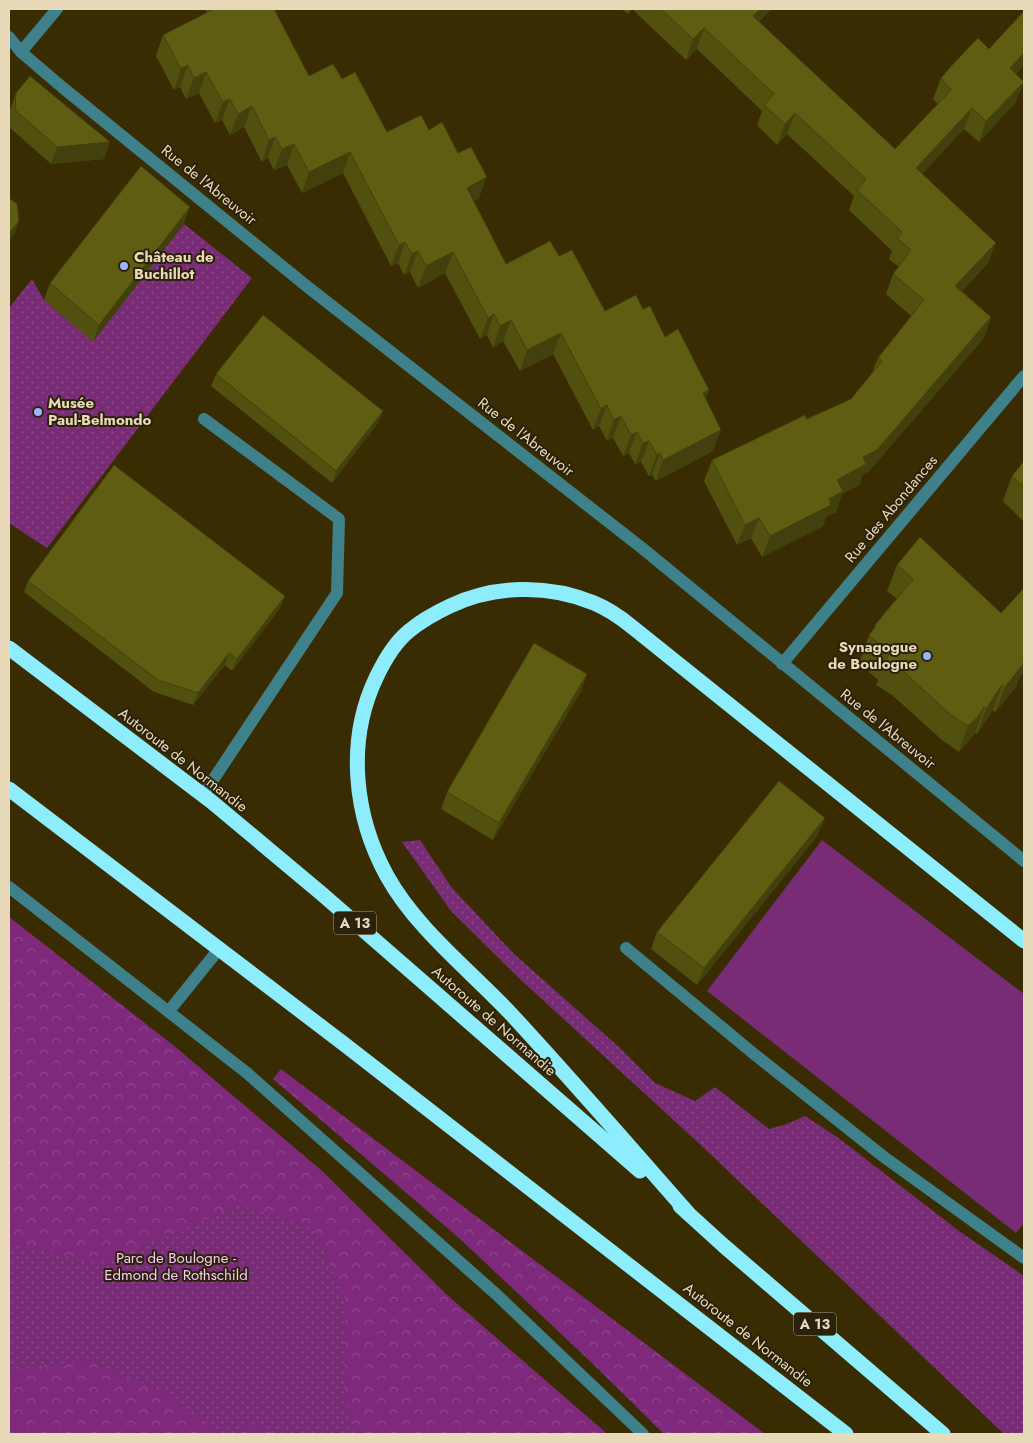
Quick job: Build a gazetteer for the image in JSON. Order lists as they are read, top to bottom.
{
  "streets": {
    "highway": ["Autoroute de Normandie", "A 13"],
    "street": ["Rue de l'Abreuvoir", "Rue des Abondances"]
  },
  "crossings": [
    ["Rue de l'Abreuvoir", "Rue des Abondances"]
  ],
  "parks": ["Parc de Boulogne - Edmond de Rothschild"],
  "places": ["Château de Buchillot", "Musée Paul-Belmondo", "Synagogue de Boulogne"]
}
